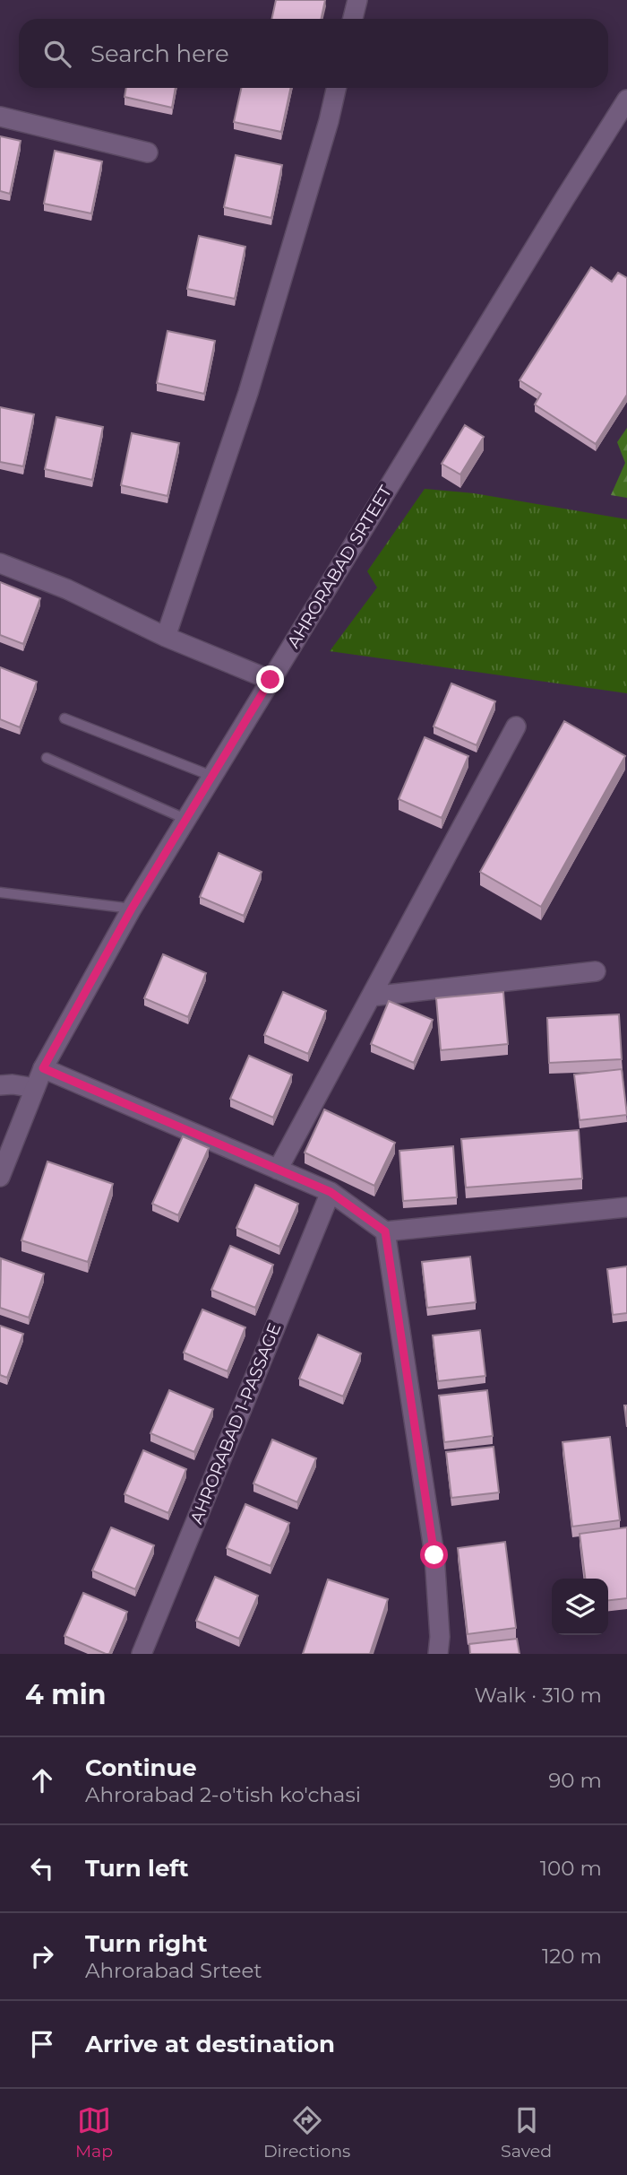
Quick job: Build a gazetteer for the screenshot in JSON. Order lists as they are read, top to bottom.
{
  "streets": {
    "street": ["AHRORABAD SRTEET", "AHRORABAD 1-PASSAGE"]
  },
  "page": {
    "search": "Search here",
    "heading": ["4 min", "Walk · 310 m"],
    "list": [
      ["Continue", "Ahrorabad 2-o'tish ko'chasi", "90 m"],
      ["Turn left", "100 m"],
      ["Turn right", "Ahrorabad Srteet", "120 m"],
      "Arrive at destination"
    ],
    "nav": ["Map", "Directions", "Saved"]
  }
}
